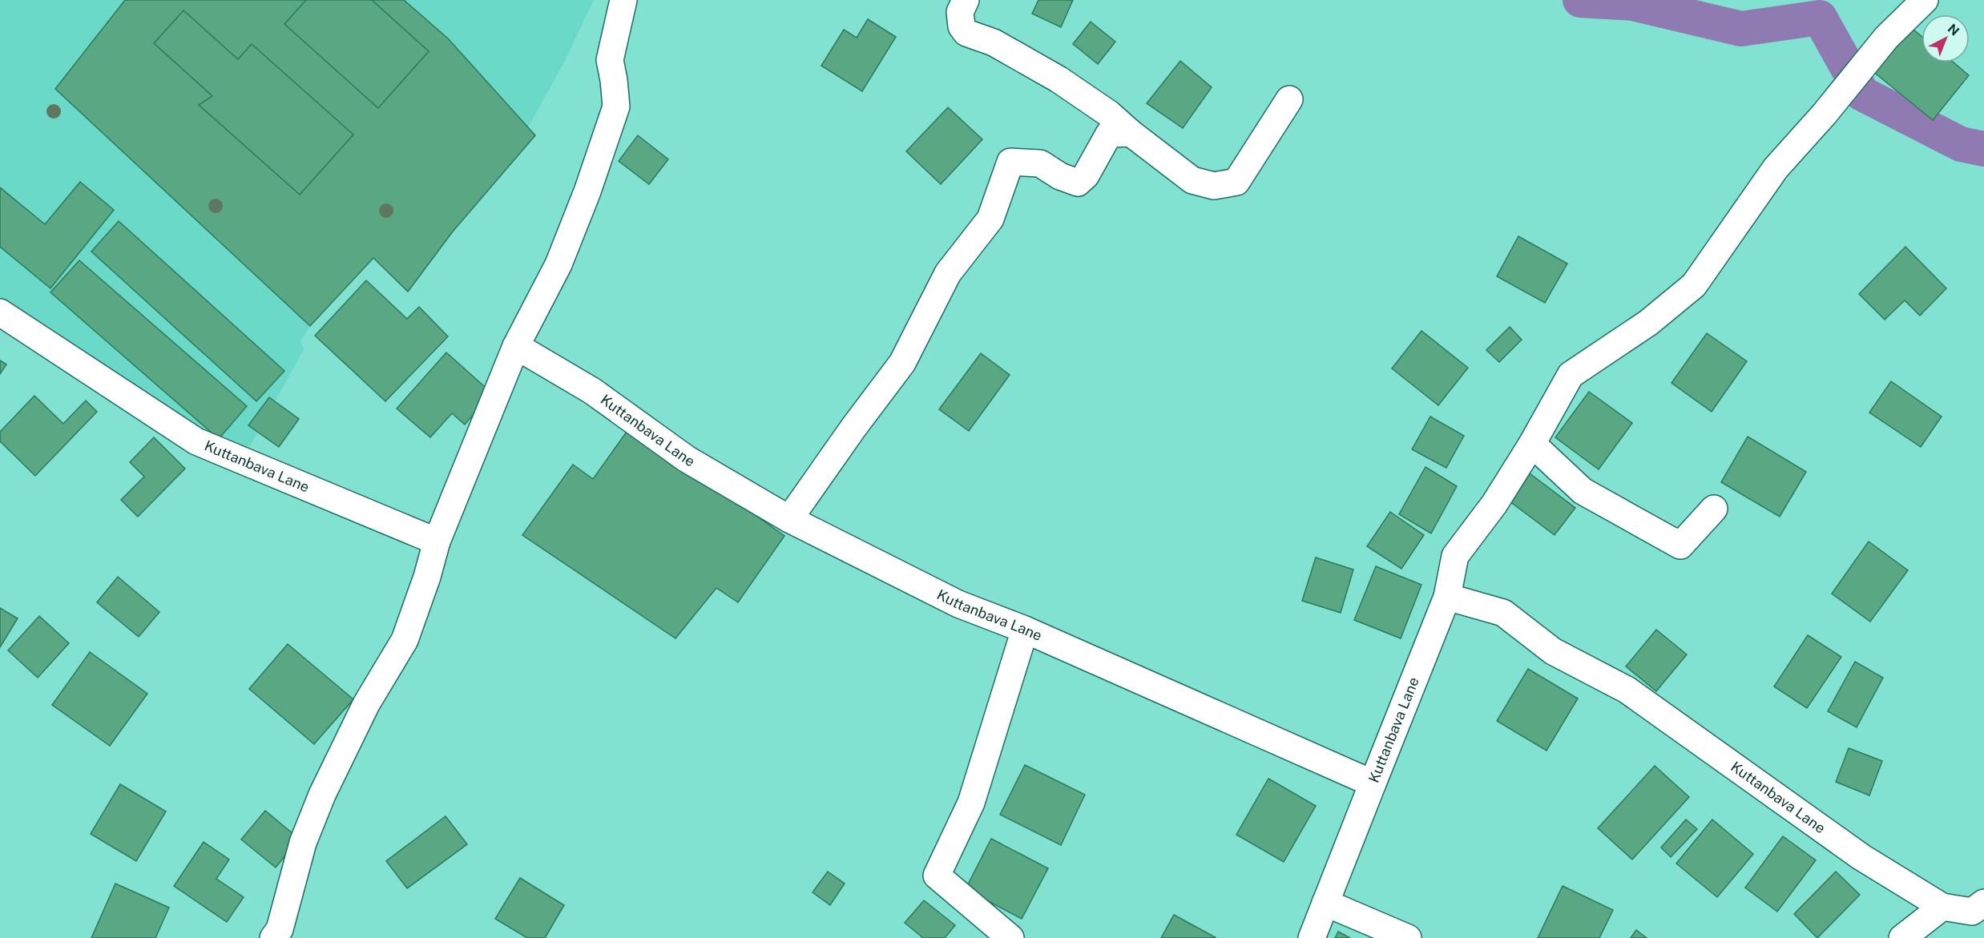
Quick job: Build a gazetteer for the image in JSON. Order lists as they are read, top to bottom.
{
  "streets": {
    "street": ["Kuttanbava Lane"]
  },
  "north": "top right"
}
